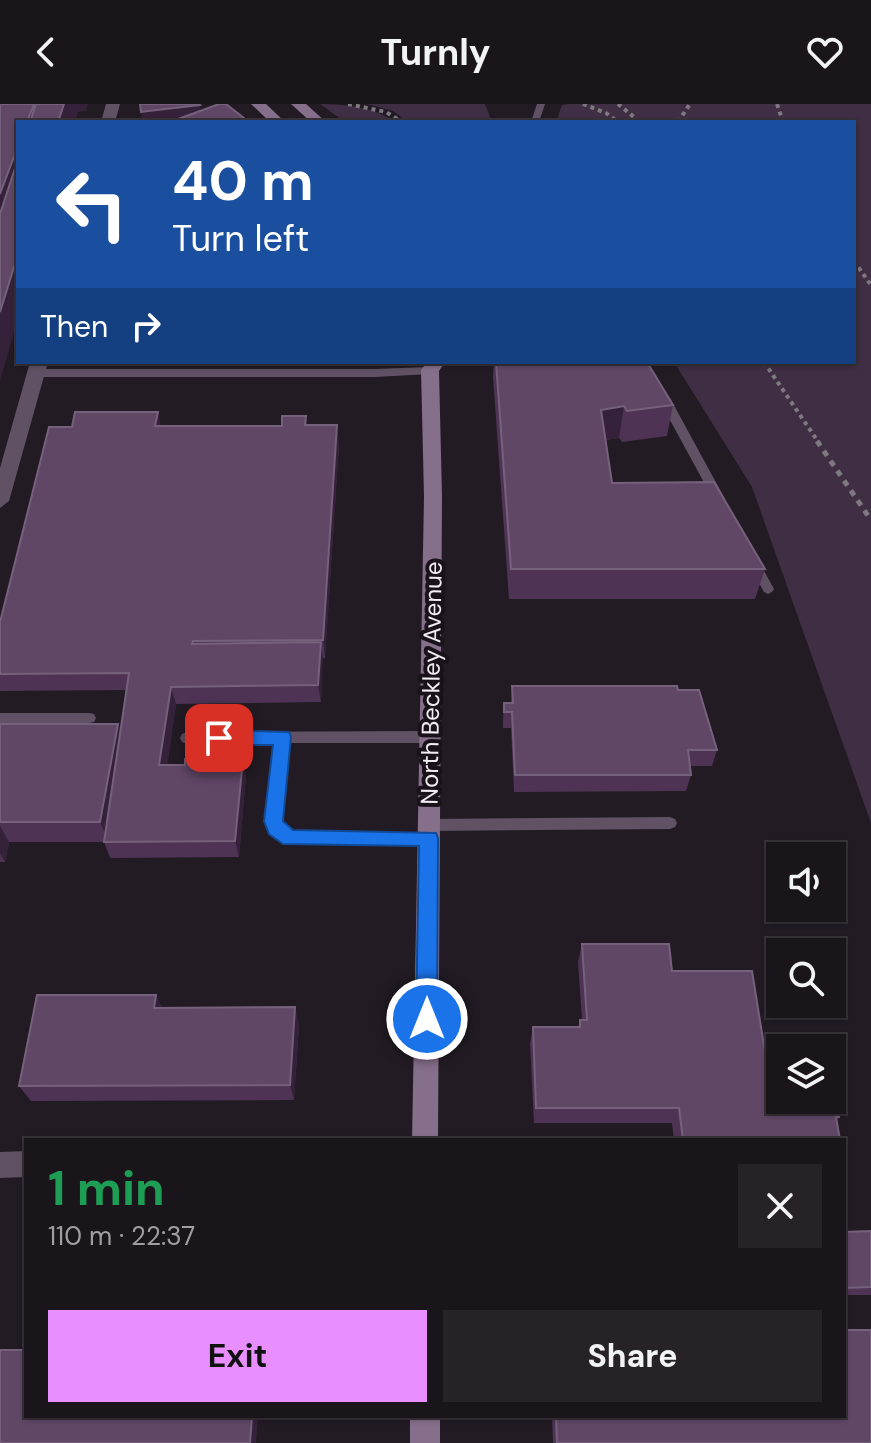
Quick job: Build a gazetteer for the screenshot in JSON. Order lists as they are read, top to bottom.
{
  "streets": {
    "main road": ["North Beckley Avenue"]
  },
  "page": {
    "header": "Turnly",
    "turn": ["40 m", "Turn left"],
    "then": "Then",
    "heading": ["1 min", "110 m · 22:37"],
    "buttons": ["Exit", "Share"]
  }
}
